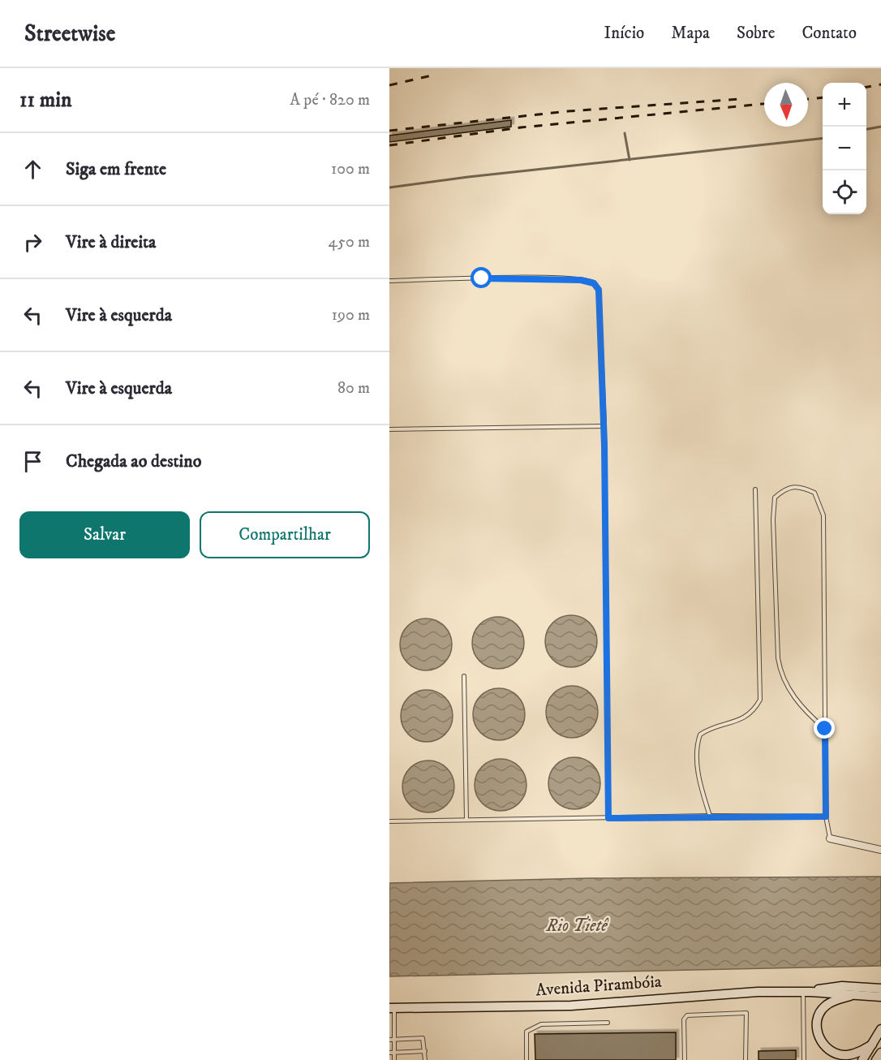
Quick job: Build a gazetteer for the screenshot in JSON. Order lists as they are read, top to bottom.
{
  "streets": {
    "main road": ["Avenida Pirambóia"]
  },
  "water": ["Rio Tietê"],
  "north": "bottom",
  "page": {
    "header": "Streetwise",
    "nav": [
      "Início",
      "Mapa",
      "Sobre",
      "Contato"
    ],
    "heading": ["11 min", "A pé · 820 m"],
    "map_buttons": ["+", "−"],
    "list": [
      ["Siga em frente", "100 m"],
      ["Vire à direita", "450 m"],
      ["Vire à esquerda", "190 m"],
      ["Vire à esquerda", "80 m"],
      "Chegada ao destino"
    ],
    "buttons": ["Salvar", "Compartilhar"]
  }
}
